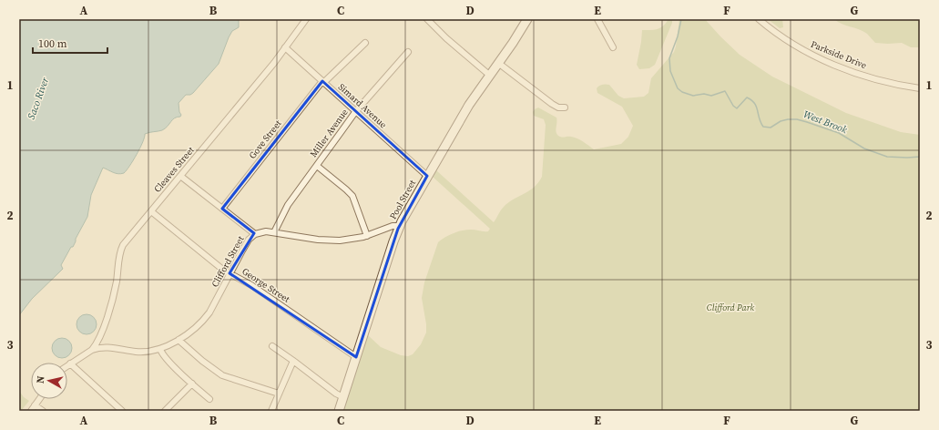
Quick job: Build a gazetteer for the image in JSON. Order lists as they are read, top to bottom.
{
  "streets": {
    "main road": ["Pool Street"],
    "street": [
      "Parkside Drive",
      "Simard Avenue",
      "Miller Avenue",
      "Gove Street",
      "Cleaves Street",
      "Clifford Street",
      "George Street"
    ]
  },
  "crossings": [
    ["Simard Avenue", "Miller Avenue"],
    ["Simard Avenue", "Gove Street"],
    ["Simard Avenue", "Cleaves Street"],
    ["Simard Avenue", "Pool Street"],
    ["Miller Avenue", "Clifford Street"],
    ["Cleaves Street", "Clifford Street"],
    ["Cleaves Street", "George Street"],
    ["Pool Street", "Clifford Street"],
    ["Pool Street", "George Street"],
    ["Clifford Street", "George Street"]
  ],
  "water": ["Saco River", "West Brook"],
  "parks": ["Clifford Park"],
  "scale_bar": "100 m",
  "north": "left",
  "grid": {
    "columns": [
      "A",
      "B",
      "C",
      "D",
      "E",
      "F",
      "G"
    ],
    "rows": ["1", "2", "3"]
  }
}
